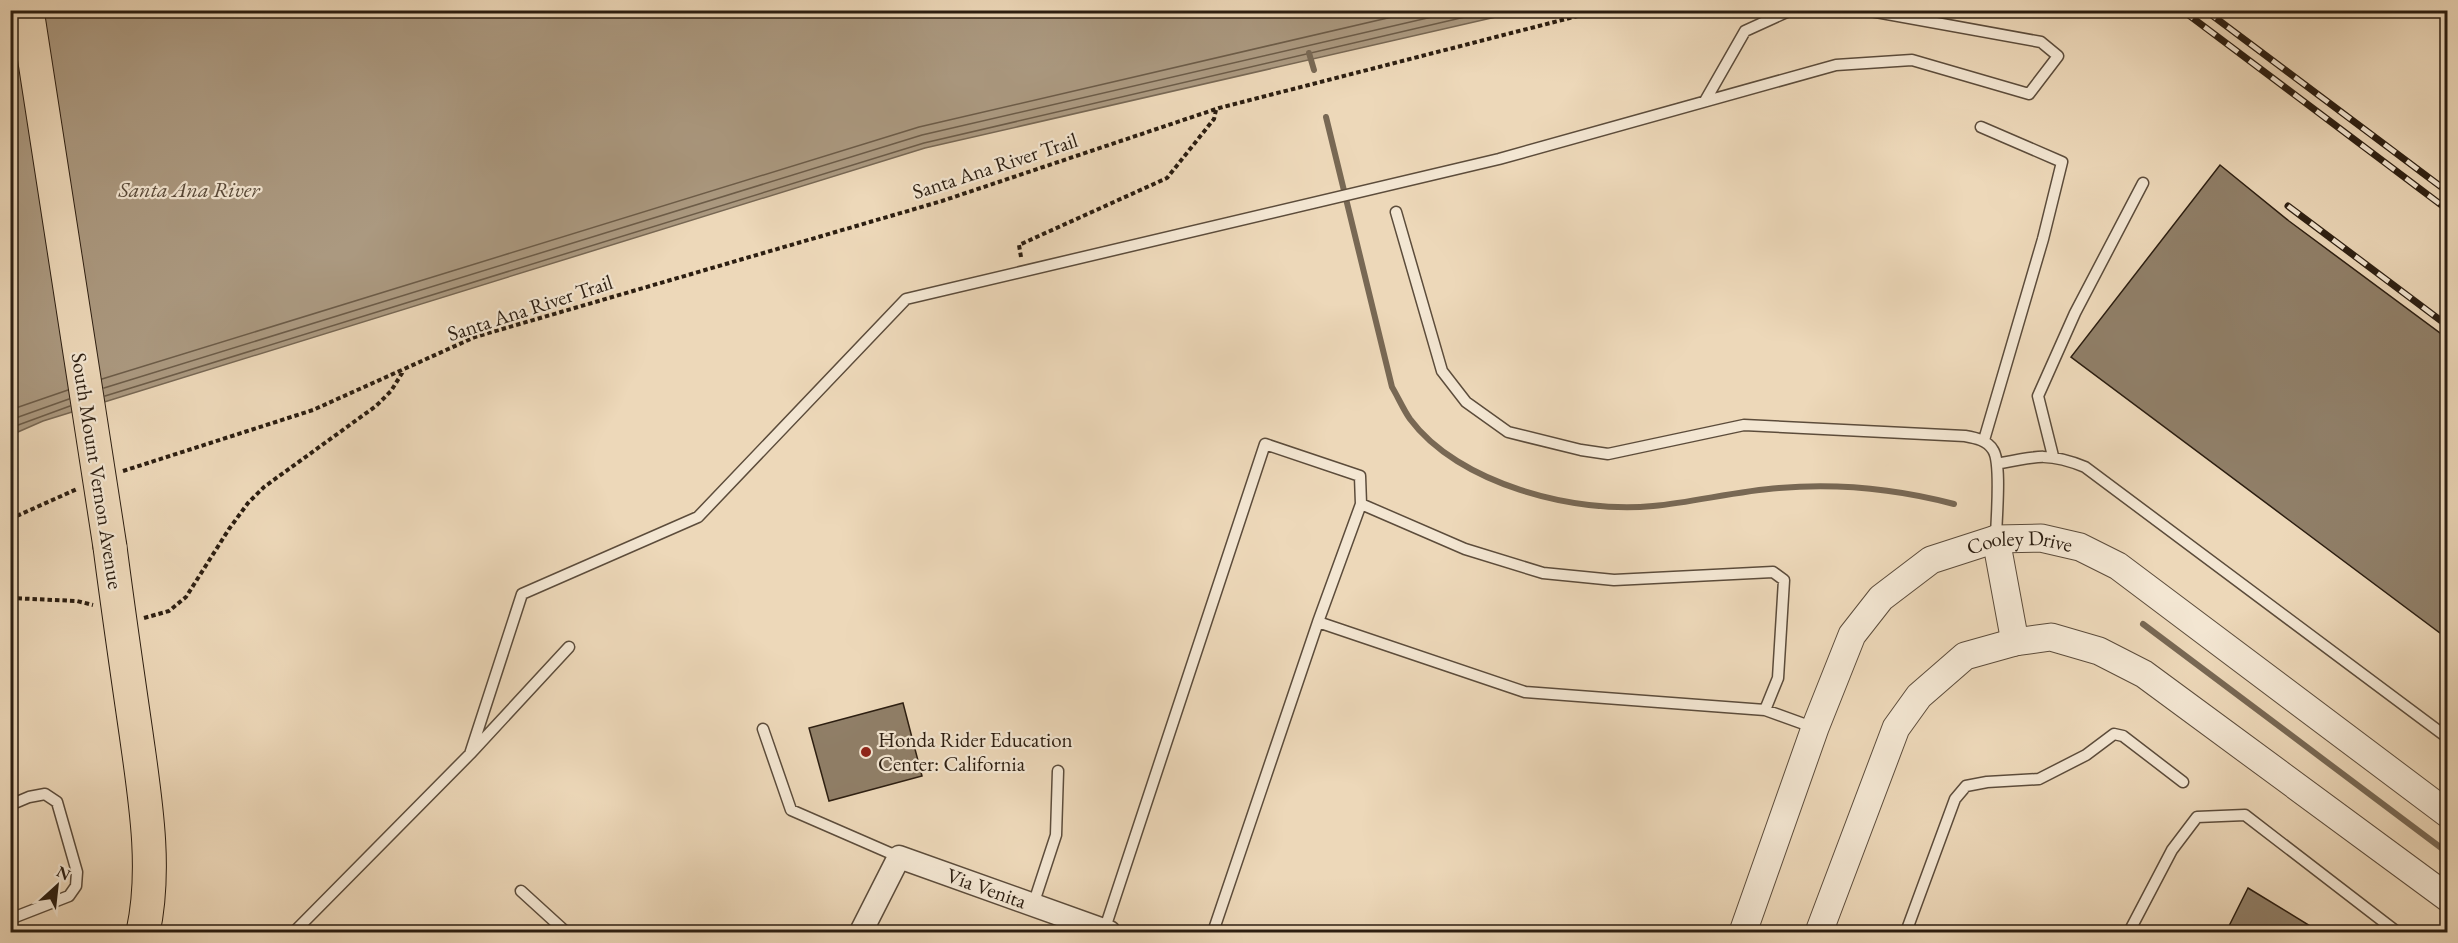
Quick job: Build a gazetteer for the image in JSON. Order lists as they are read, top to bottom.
{
  "streets": {
    "main road": ["South Mount Vernon Avenue"],
    "street": ["Cooley Drive", "Via Venita"],
    "path": ["Santa Ana River Trail"]
  },
  "water": ["Santa Ana River"],
  "places": ["Honda Rider Education Center: California"],
  "north": "top right"
}
